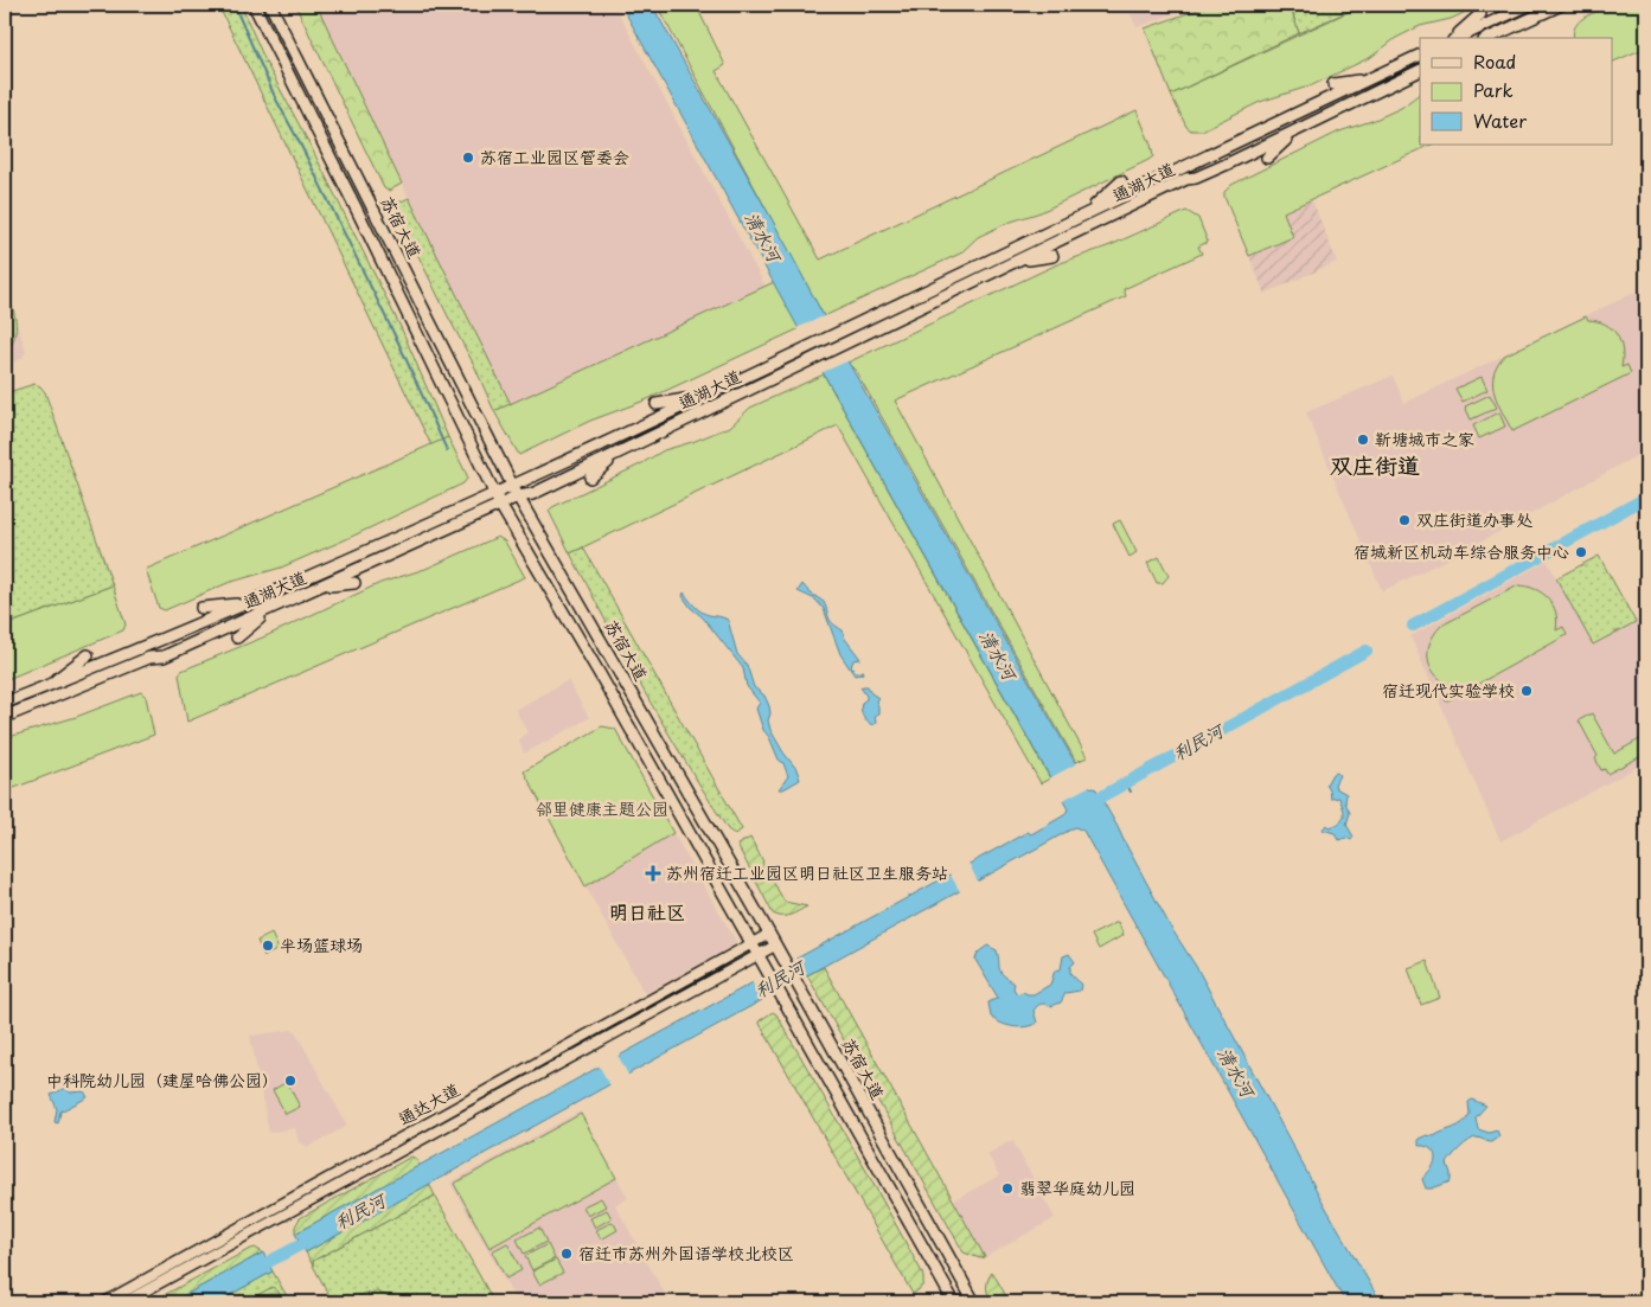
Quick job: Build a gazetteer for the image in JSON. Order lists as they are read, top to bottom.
{
  "streets": {
    "main road": ["通湖大道", "苏宿大道", "通达大道"]
  },
  "crossings": [
    ["通湖大道", "苏宿大道"],
    ["苏宿大道", "通达大道"]
  ],
  "districts": ["双庄街道", "明日社区"],
  "water": ["清水河", "利民河"],
  "parks": ["邻里健康主题公园"],
  "places": {
    "other": [
      "苏宿工业园区管委会",
      "靳塘城市之家",
      "双庄街道办事处",
      "宿城新区机动车综合服务中心",
      "宿迁现代实验学校",
      "半场篮球场",
      "中科院幼儿园（建屋哈佛公园）",
      "翡翠华庭幼儿园",
      "宿迁市苏州外国语学校北校区"
    ],
    "health": ["苏州宿迁工业园区明日社区卫生服务站"]
  },
  "legend": ["Road", "Park", "Water"]
}
